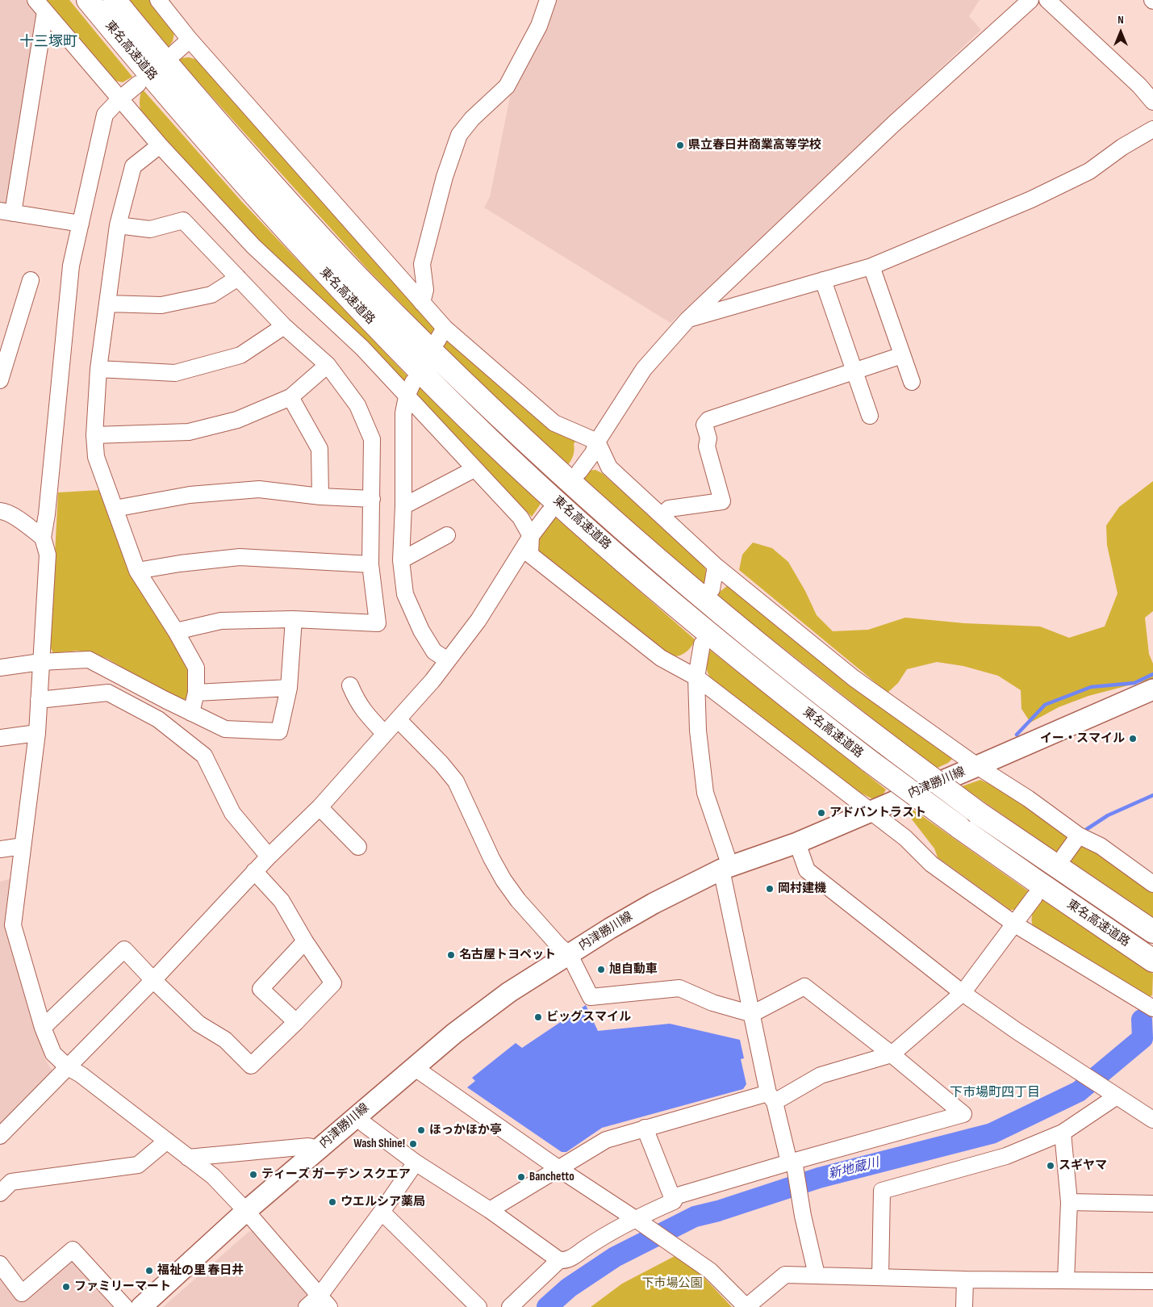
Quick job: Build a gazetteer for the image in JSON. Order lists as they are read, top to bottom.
{
  "streets": {
    "highway": ["東名高速道路"],
    "main road": ["内津勝川線"]
  },
  "districts": ["十三塚町", "下市場町四丁目"],
  "water": ["新地蔵川"],
  "parks": ["下市場公園"],
  "places": [
    "県立春日井商業高等学校",
    "イー・スマイル",
    "アドバントラスト",
    "岡村建機",
    "名古屋トヨペット",
    "旭自動車",
    "ビッグスマイル",
    "ほっかほか亭",
    "Wash Shine!",
    "スギヤマ",
    "ティーズ ガーデン スクエア",
    "Banchetto",
    "ウエルシア薬局",
    "福祉の里 春日井",
    "ファミリーマート"
  ],
  "north": "top"
}
